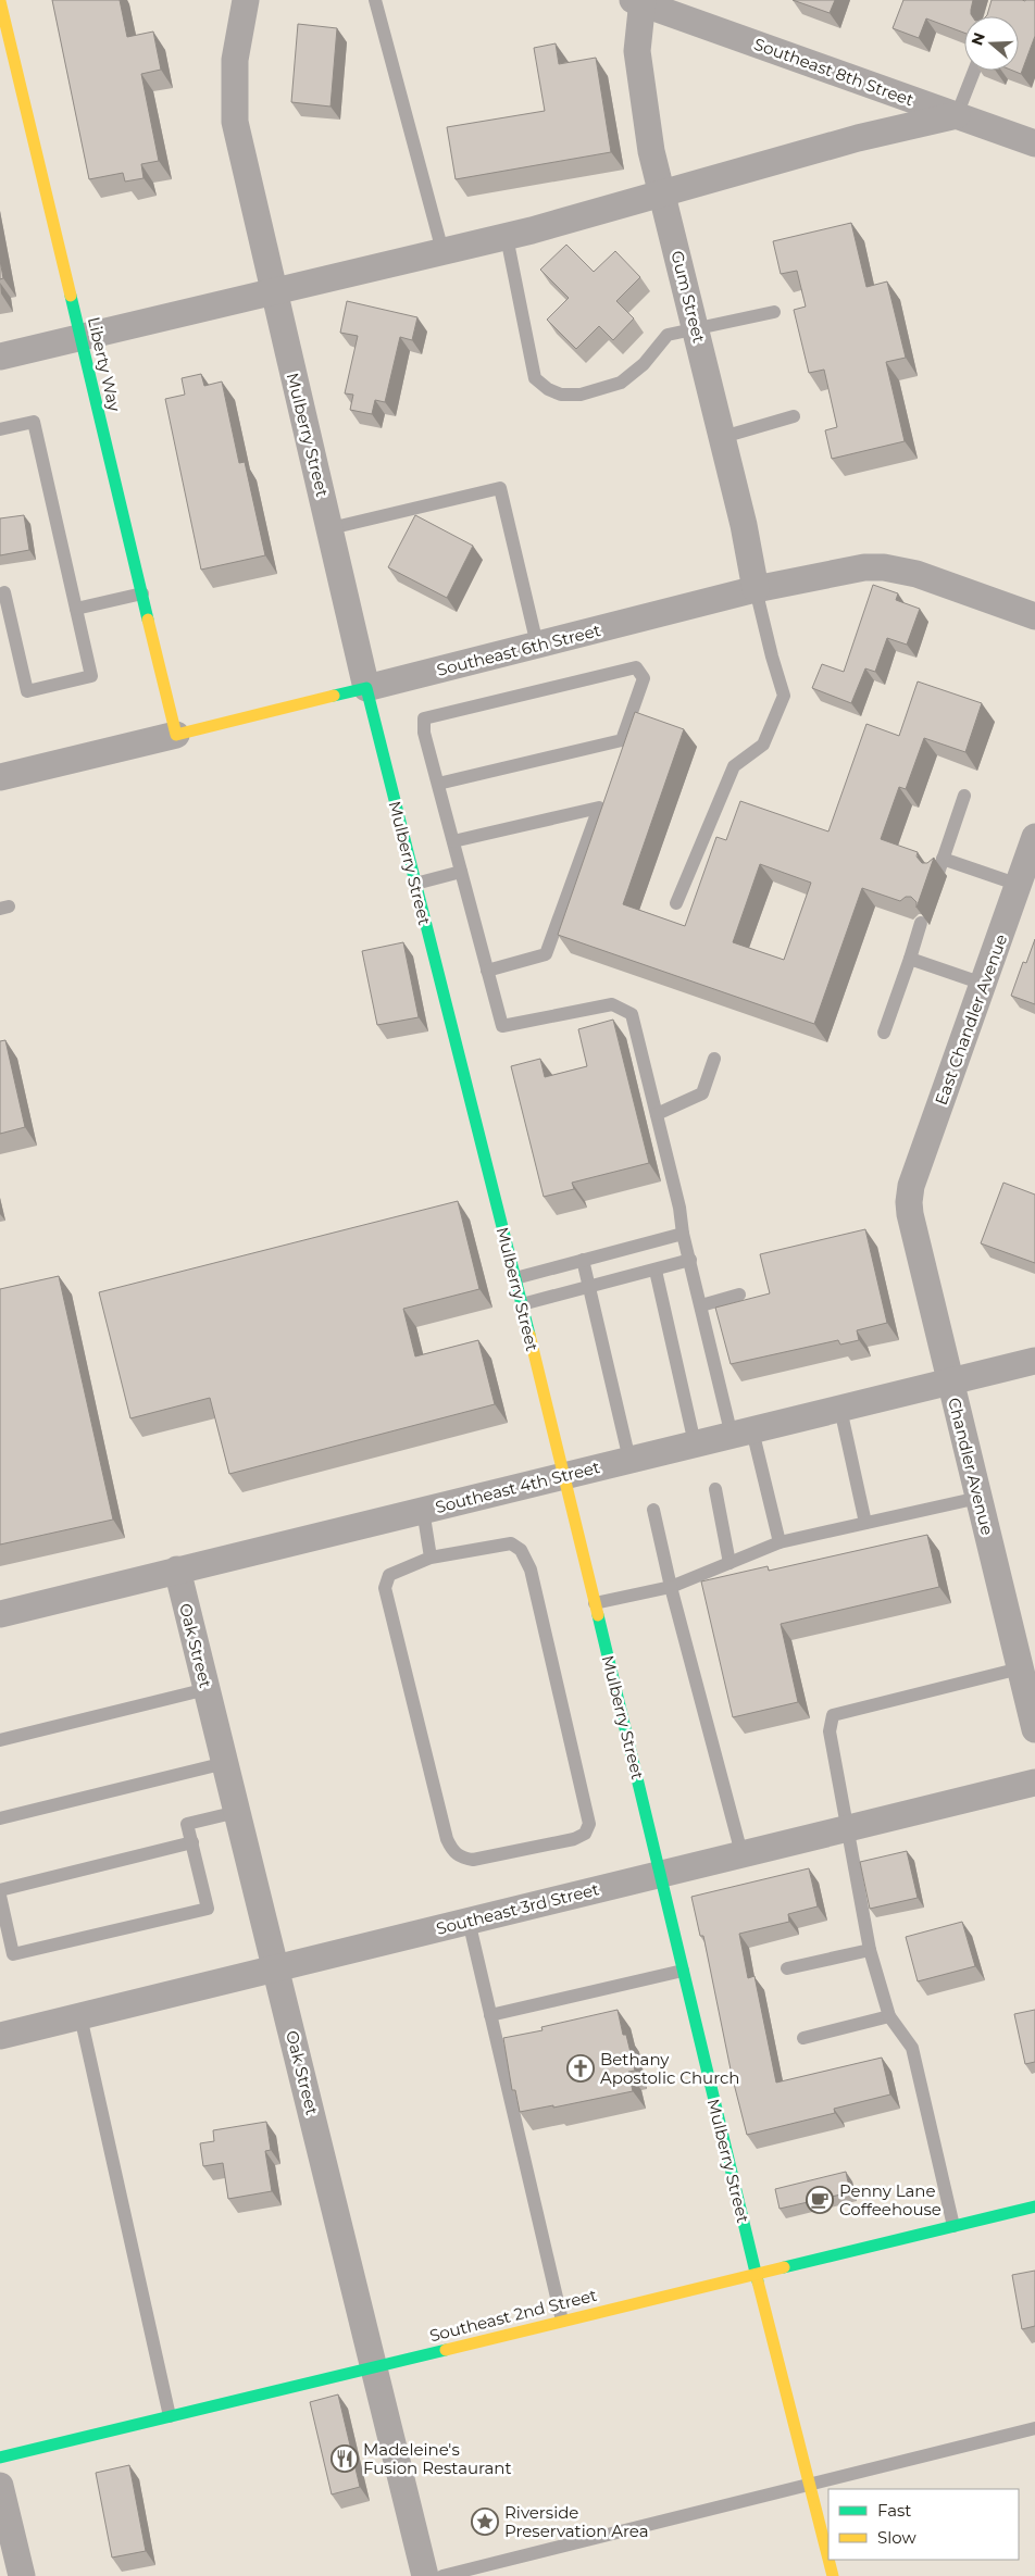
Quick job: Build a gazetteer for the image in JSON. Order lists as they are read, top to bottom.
{
  "streets": {
    "street": [
      "Southeast 8th Street",
      "Gum Street",
      "Liberty Way",
      "Mulberry Street",
      "Southeast 6th Street",
      "East Chandler Avenue",
      "Chandler Avenue",
      "Southeast 4th Street",
      "Oak Street",
      "Southeast 3rd Street",
      "Southeast 2nd Street"
    ]
  },
  "crossings": [
    ["Southeast 8th Street", "Gum Street"],
    ["Gum Street", "Southeast 6th Street"],
    ["Liberty Way", "Southeast 6th Street"],
    ["Mulberry Street", "Southeast 6th Street"],
    ["Mulberry Street", "Southeast 4th Street"],
    ["Mulberry Street", "Southeast 3rd Street"],
    ["Mulberry Street", "Southeast 2nd Street"],
    ["East Chandler Avenue", "Chandler Avenue"],
    ["Chandler Avenue", "Southeast 4th Street"],
    ["Southeast 4th Street", "Oak Street"],
    ["Oak Street", "Southeast 3rd Street"],
    ["Oak Street", "Southeast 2nd Street"]
  ],
  "places": {
    "church": ["Bethany Apostolic Church"],
    "cafe": ["Penny Lane Coffeehouse"],
    "restaurant": ["Madeleine's Fusion Restaurant"],
    "place": ["Riverside Preservation Area"]
  },
  "legend": ["Fast", "Slow"],
  "north": "left"
}
